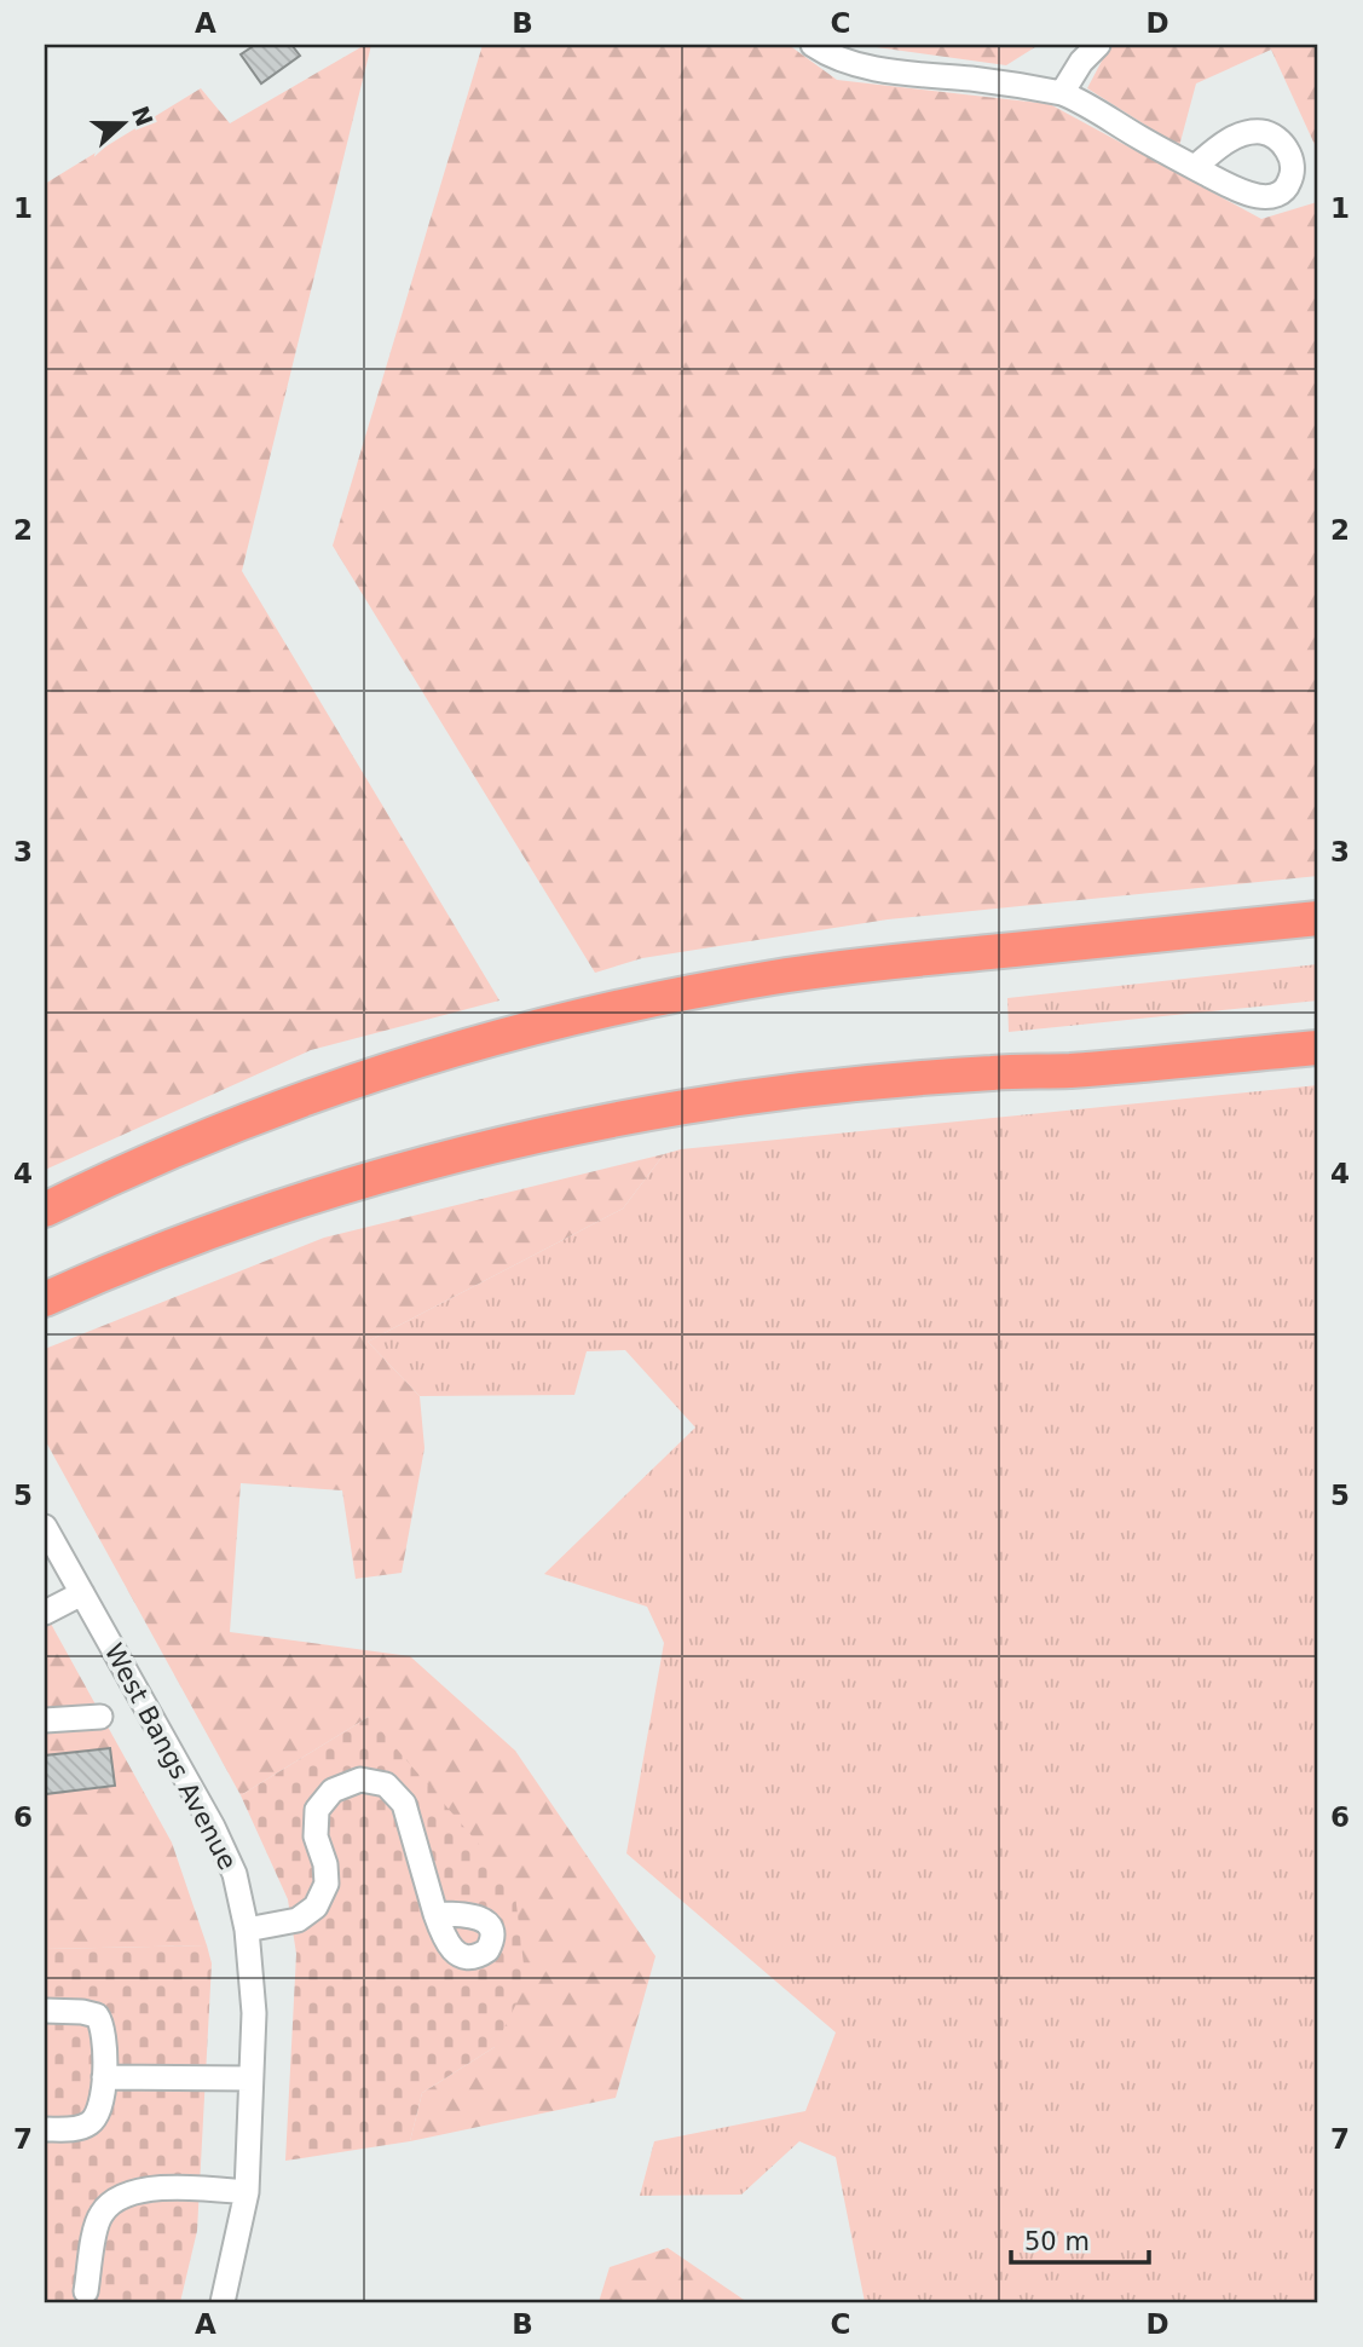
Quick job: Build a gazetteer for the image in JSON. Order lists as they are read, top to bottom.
{
  "streets": {
    "street": ["West Bangs Avenue"]
  },
  "scale_bar": "50 m",
  "north": "right",
  "grid": {
    "columns": [
      "A",
      "B",
      "C",
      "D"
    ],
    "rows": [
      "1",
      "2",
      "3",
      "4",
      "5",
      "6",
      "7"
    ]
  }
}
